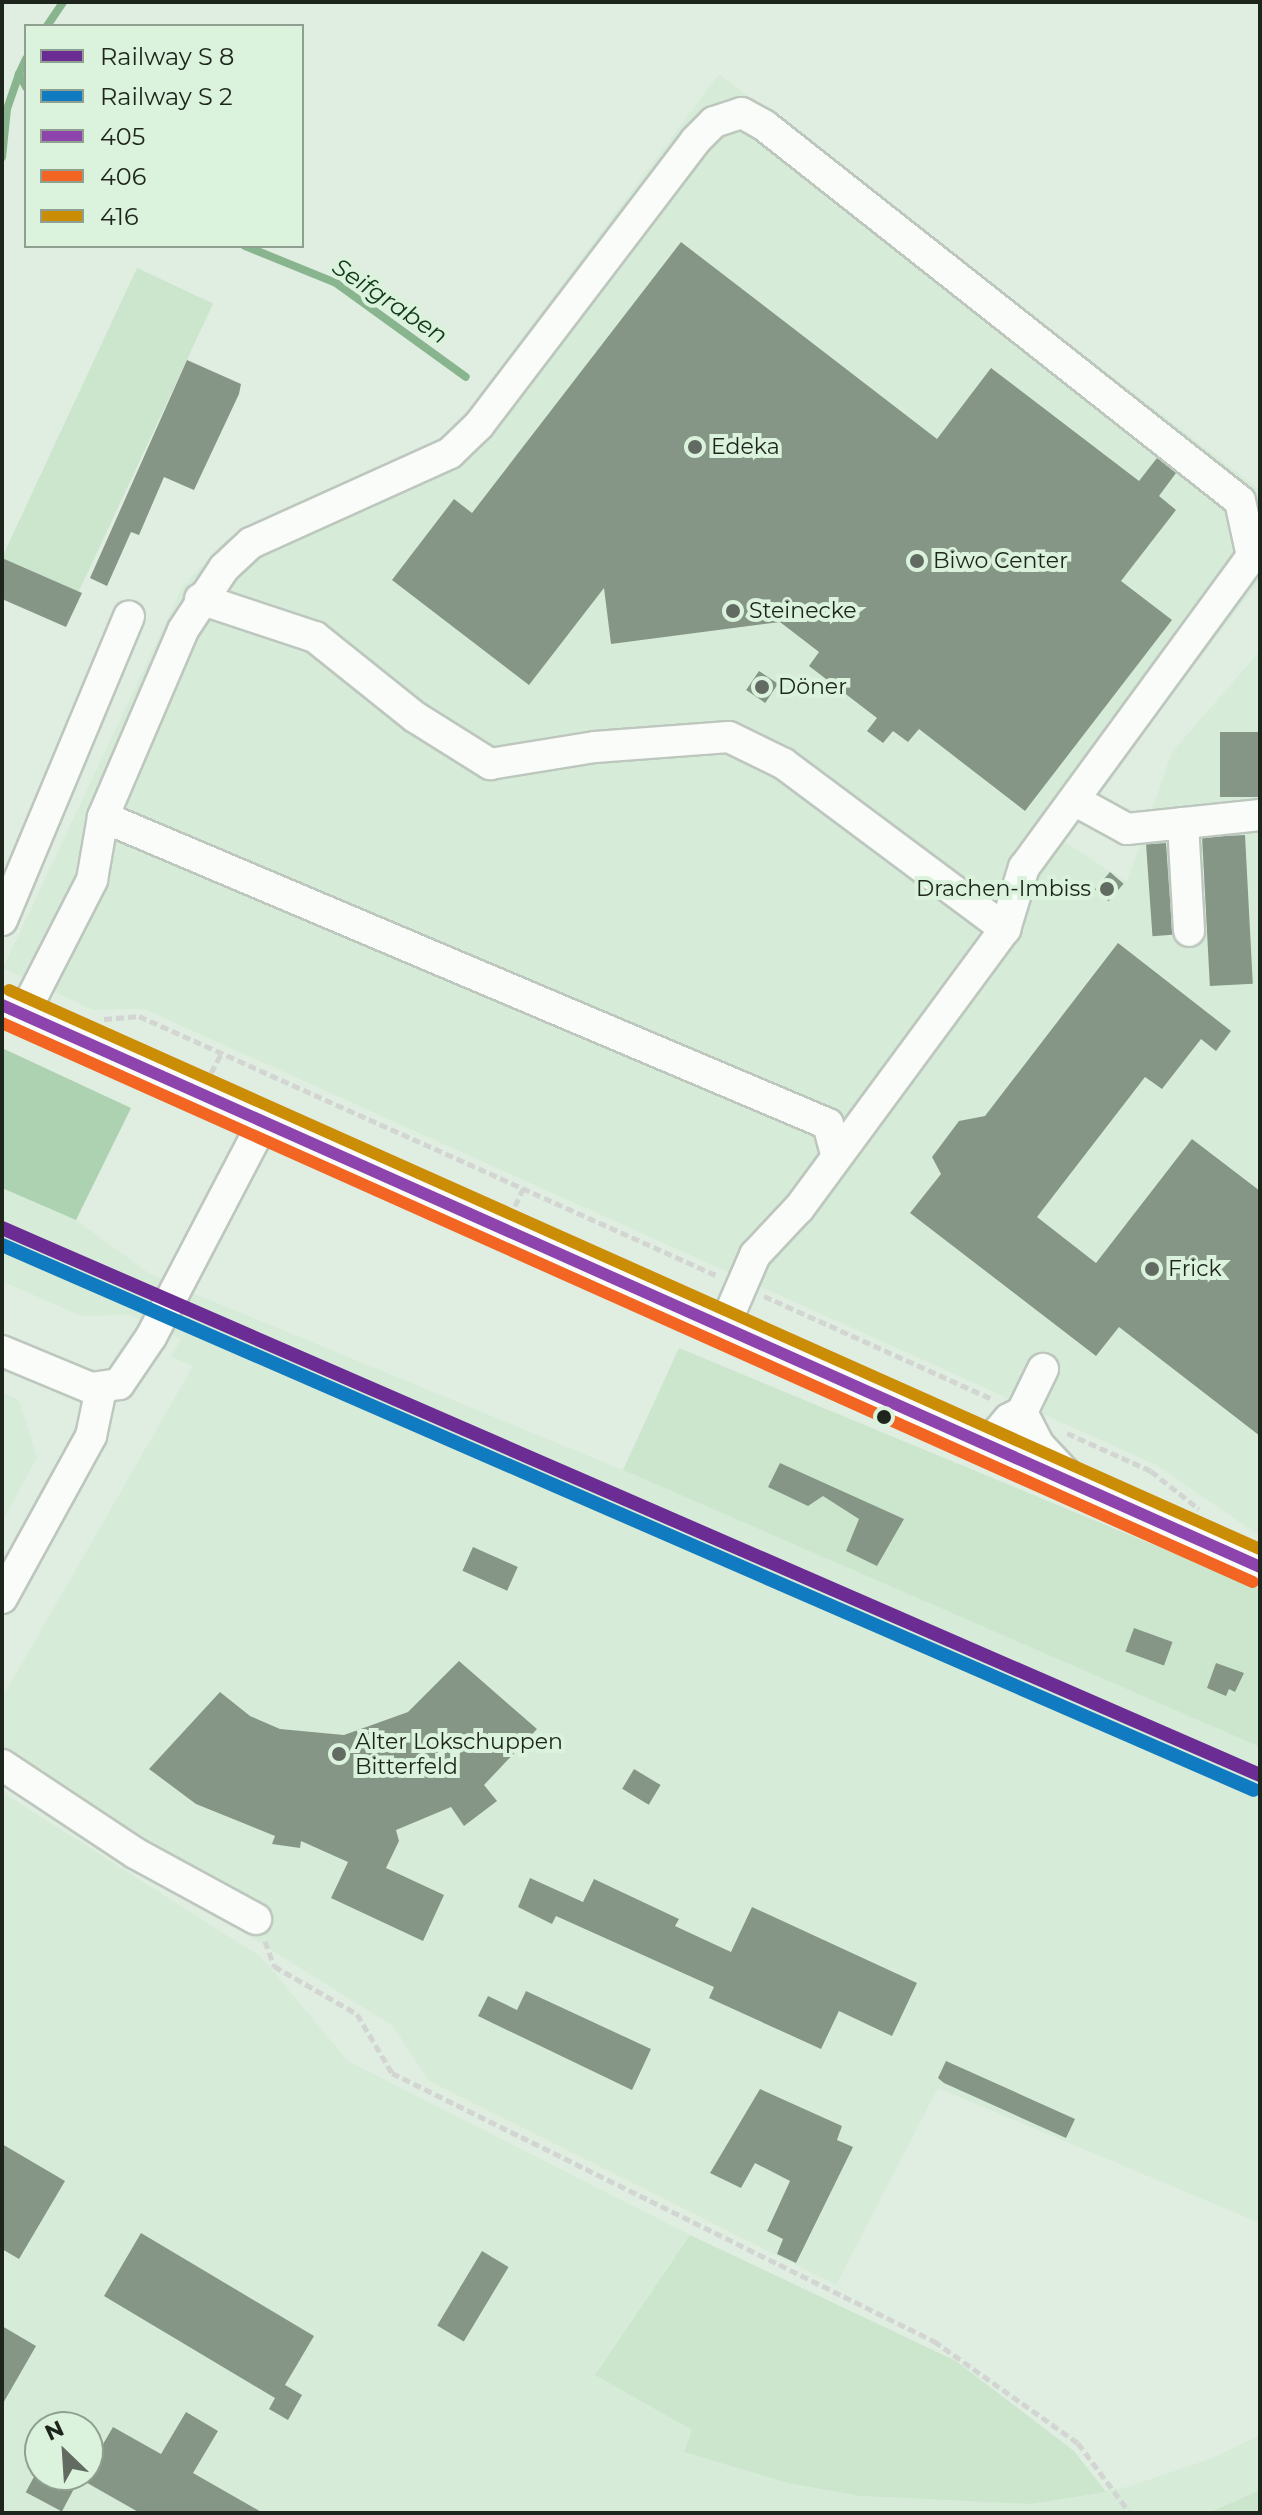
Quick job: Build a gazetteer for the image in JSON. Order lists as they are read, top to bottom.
{
  "water": ["Seifgraben"],
  "places": [
    "Edeka",
    "Biwo Center",
    "Steinecke",
    "Döner",
    "Drachen-Imbiss",
    "Frick",
    "Alter Lokschuppen Bitterfeld"
  ],
  "lines": ["transit line 416", "transit line 405", "transit line 406"],
  "legend": [
    "Railway S 8",
    "Railway S 2",
    "405",
    "406",
    "416"
  ],
  "north": "top left"
}
